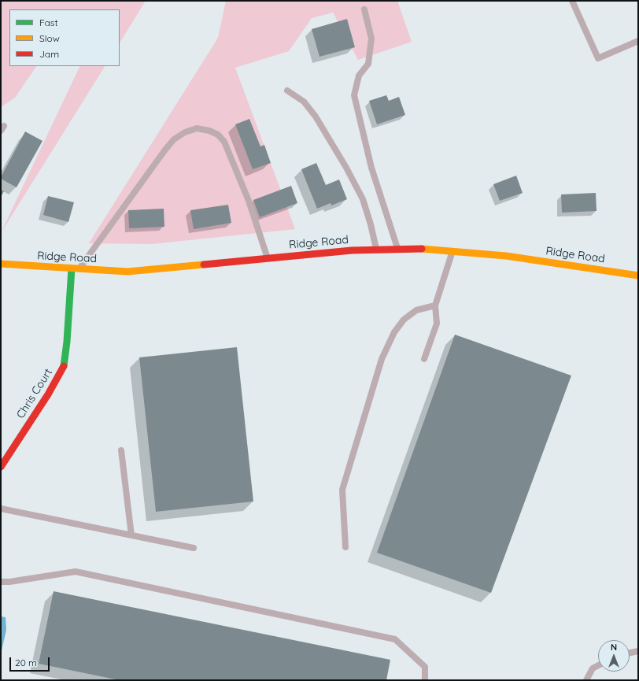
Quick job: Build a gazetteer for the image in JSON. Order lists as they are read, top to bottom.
{
  "streets": {
    "street": ["Ridge Road", "Chris Court"]
  },
  "crossings": [
    ["Ridge Road", "Chris Court"]
  ],
  "legend": ["Fast", "Slow", "Jam"],
  "scale_bar": "20 m",
  "north": "top"
}
